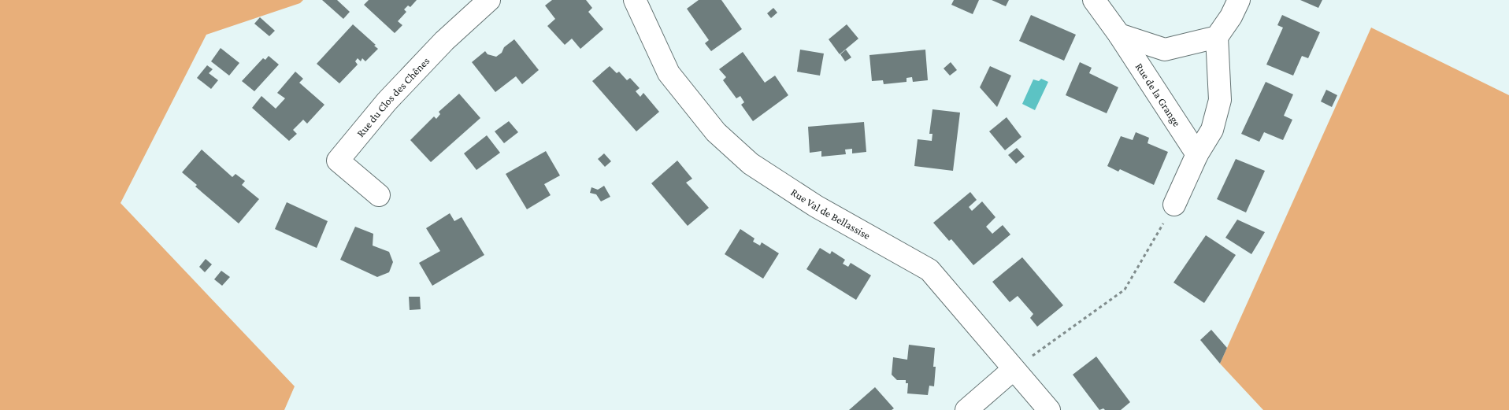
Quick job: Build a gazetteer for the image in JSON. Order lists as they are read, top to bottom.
{
  "streets": {
    "street": ["Rue de la Grange", "Rue du Clos des Chênes", "Rue Val de Bellassise"]
  }
}
